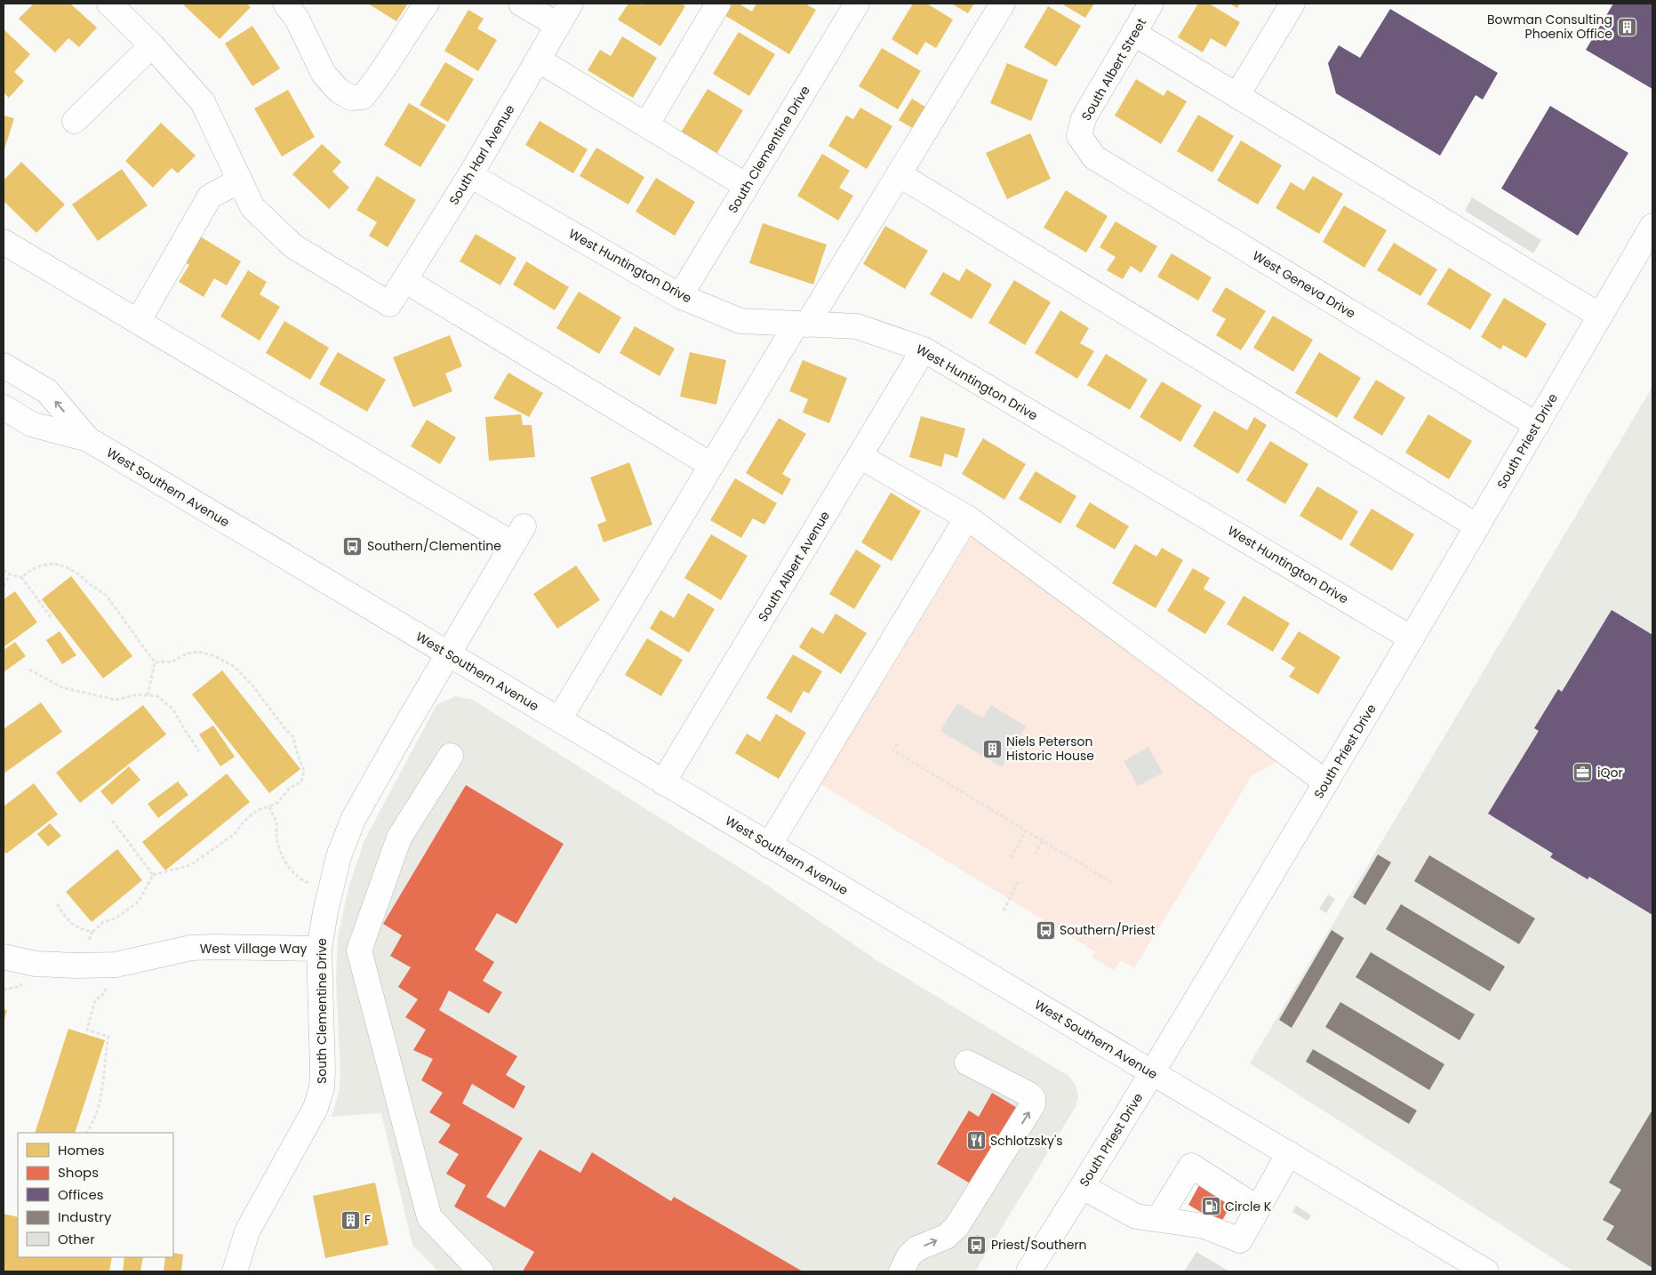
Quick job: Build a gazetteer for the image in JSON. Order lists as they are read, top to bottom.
{
  "streets": {
    "street": [
      "South Albert Street",
      "South Clementine Drive",
      "South Harl Avenue",
      "West Huntington Drive",
      "West Geneva Drive",
      "South Priest Drive",
      "West Southern Avenue",
      "South Albert Avenue",
      "West Village Way"
    ]
  },
  "crossings": [
    ["South Albert Street", "West Geneva Drive"],
    ["South Clementine Drive", "West Huntington Drive"],
    ["South Clementine Drive", "West Southern Avenue"],
    ["South Clementine Drive", "West Village Way"],
    ["South Harl Avenue", "West Huntington Drive"],
    ["West Huntington Drive", "South Priest Drive"],
    ["West Huntington Drive", "South Albert Avenue"],
    ["West Geneva Drive", "South Priest Drive"],
    ["South Priest Drive", "West Southern Avenue"],
    ["West Southern Avenue", "South Albert Avenue"]
  ],
  "places": {
    "building": ["Bowman Consulting Phoenix Office", "Niels Peterson Historic House", "F"],
    "bus stop": ["Southern/Clementine", "Southern/Priest", "Priest/Southern"],
    "office": ["iQor"],
    "restaurant": ["Schlotzsky's"],
    "fuel station": ["Circle K"]
  },
  "legend": [
    "Homes",
    "Shops",
    "Offices",
    "Industry",
    "Other"
  ]
}
